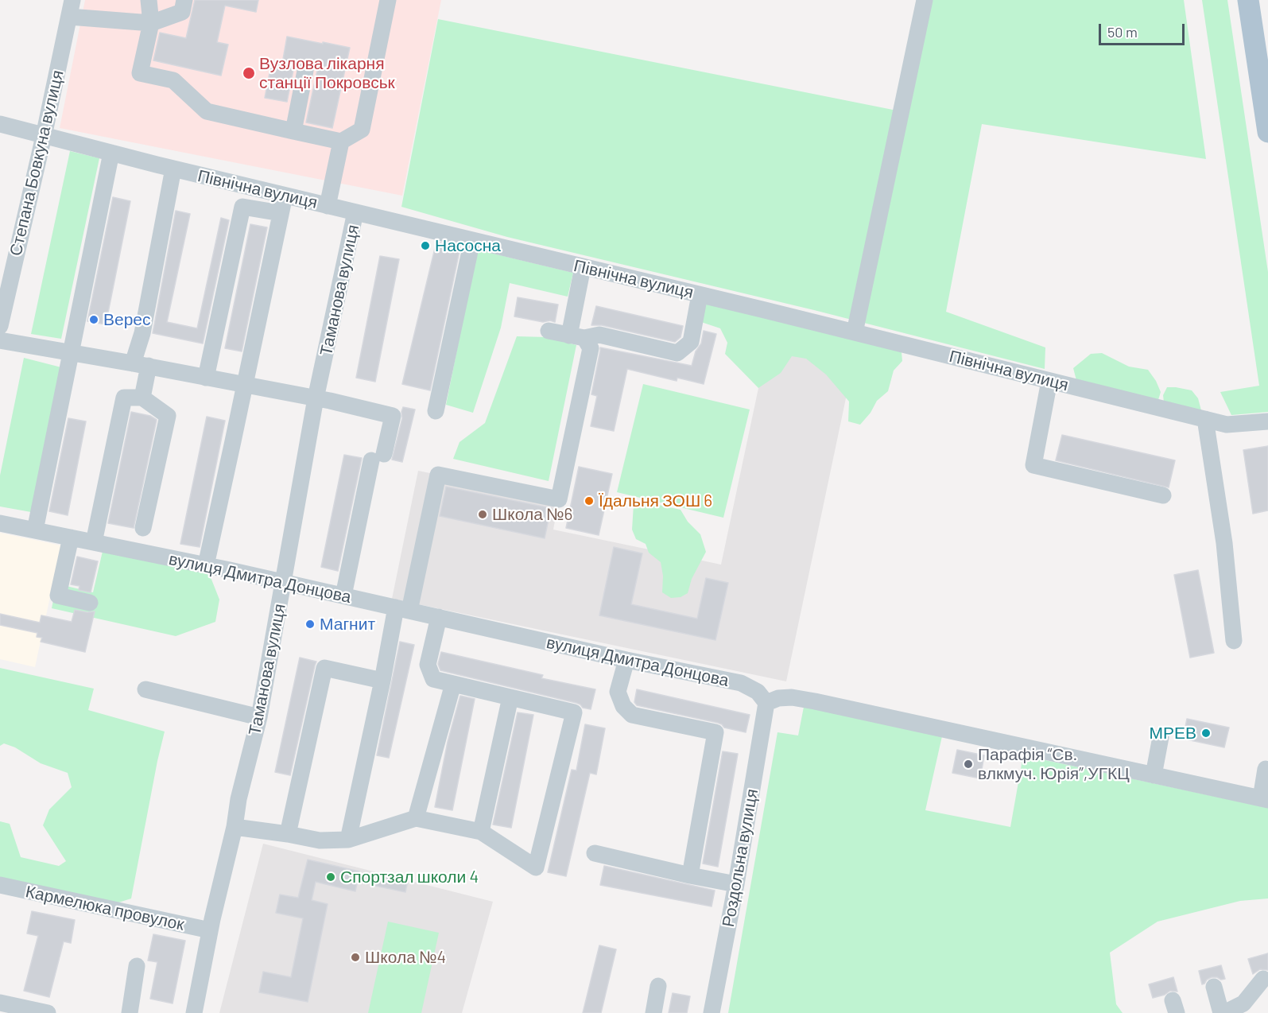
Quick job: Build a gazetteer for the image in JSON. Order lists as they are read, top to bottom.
{
  "streets": {
    "street": [
      "Степана Бовкуна вулиця",
      "Північна вулиця",
      "Таманова вулиця",
      "вулиця Дмитра Донцова",
      "Роздольна вулиця",
      "Кармелюка провулок"
    ]
  },
  "crossings": [
    ["Степана Бовкуна вулиця", "Північна вулиця"],
    ["Північна вулиця", "Таманова вулиця"],
    ["Таманова вулиця", "вулиця Дмитра Донцова"],
    ["Таманова вулиця", "Кармелюка провулок"],
    ["вулиця Дмитра Донцова", "Роздольна вулиця"]
  ],
  "places": [
    "Вузлова лікарня станції Покровськ",
    "Насосна",
    "Верес",
    "Їдальня ЗОШ 6",
    "Школа №6",
    "Магнит",
    "МРЕВ",
    "Парафія “Св. влкмуч. Юрія”,УГКЦ",
    "Спортзал школи 4",
    "Школа №4"
  ],
  "scale_bar": "50 m"
}
